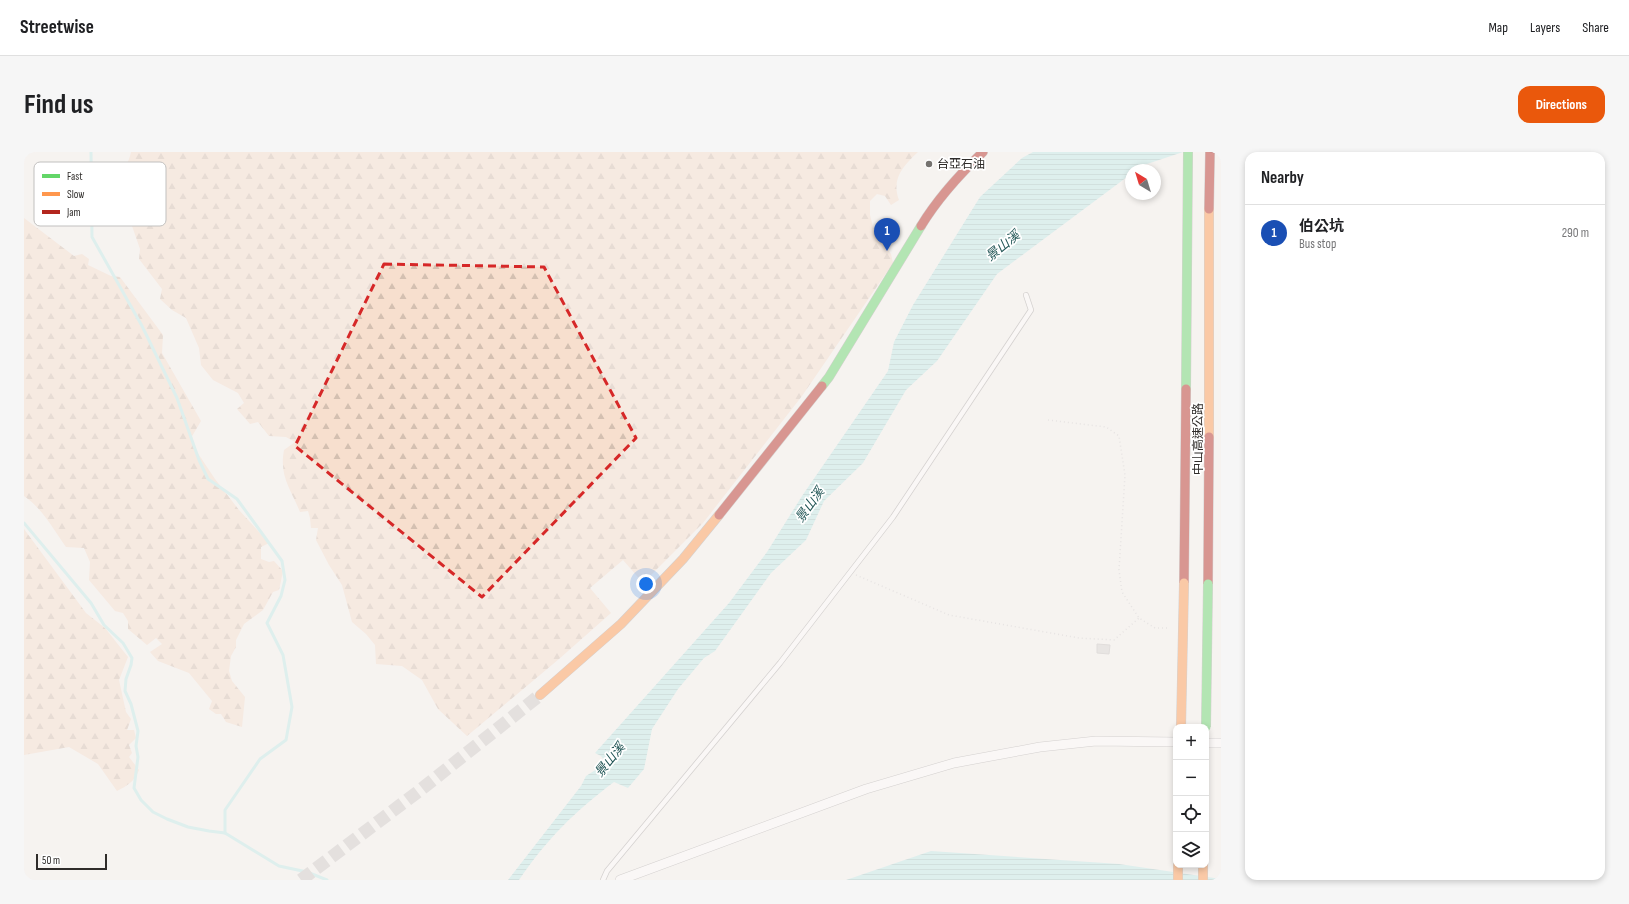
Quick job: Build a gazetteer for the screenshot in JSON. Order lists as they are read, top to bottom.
{
  "streets": {
    "main road": ["中山高速公路"]
  },
  "water": ["景山溪"],
  "places": ["台亞石油"],
  "legend": ["Fast", "Slow", "Jam"],
  "scale_bar": "50 m",
  "north": "top left",
  "page": {
    "header": "Streetwise",
    "nav": ["Map", "Layers", "Share"],
    "buttons": "Directions",
    "title": "Find us",
    "heading": "Nearby",
    "list": [
      {
        "mark": "1",
        "name": "伯公坑",
        "note": "Bus stop",
        "value": "290 m"
      }
    ],
    "pins": "1",
    "map_buttons": ["+", "−"],
    "scale": "50 m"
  }
}
